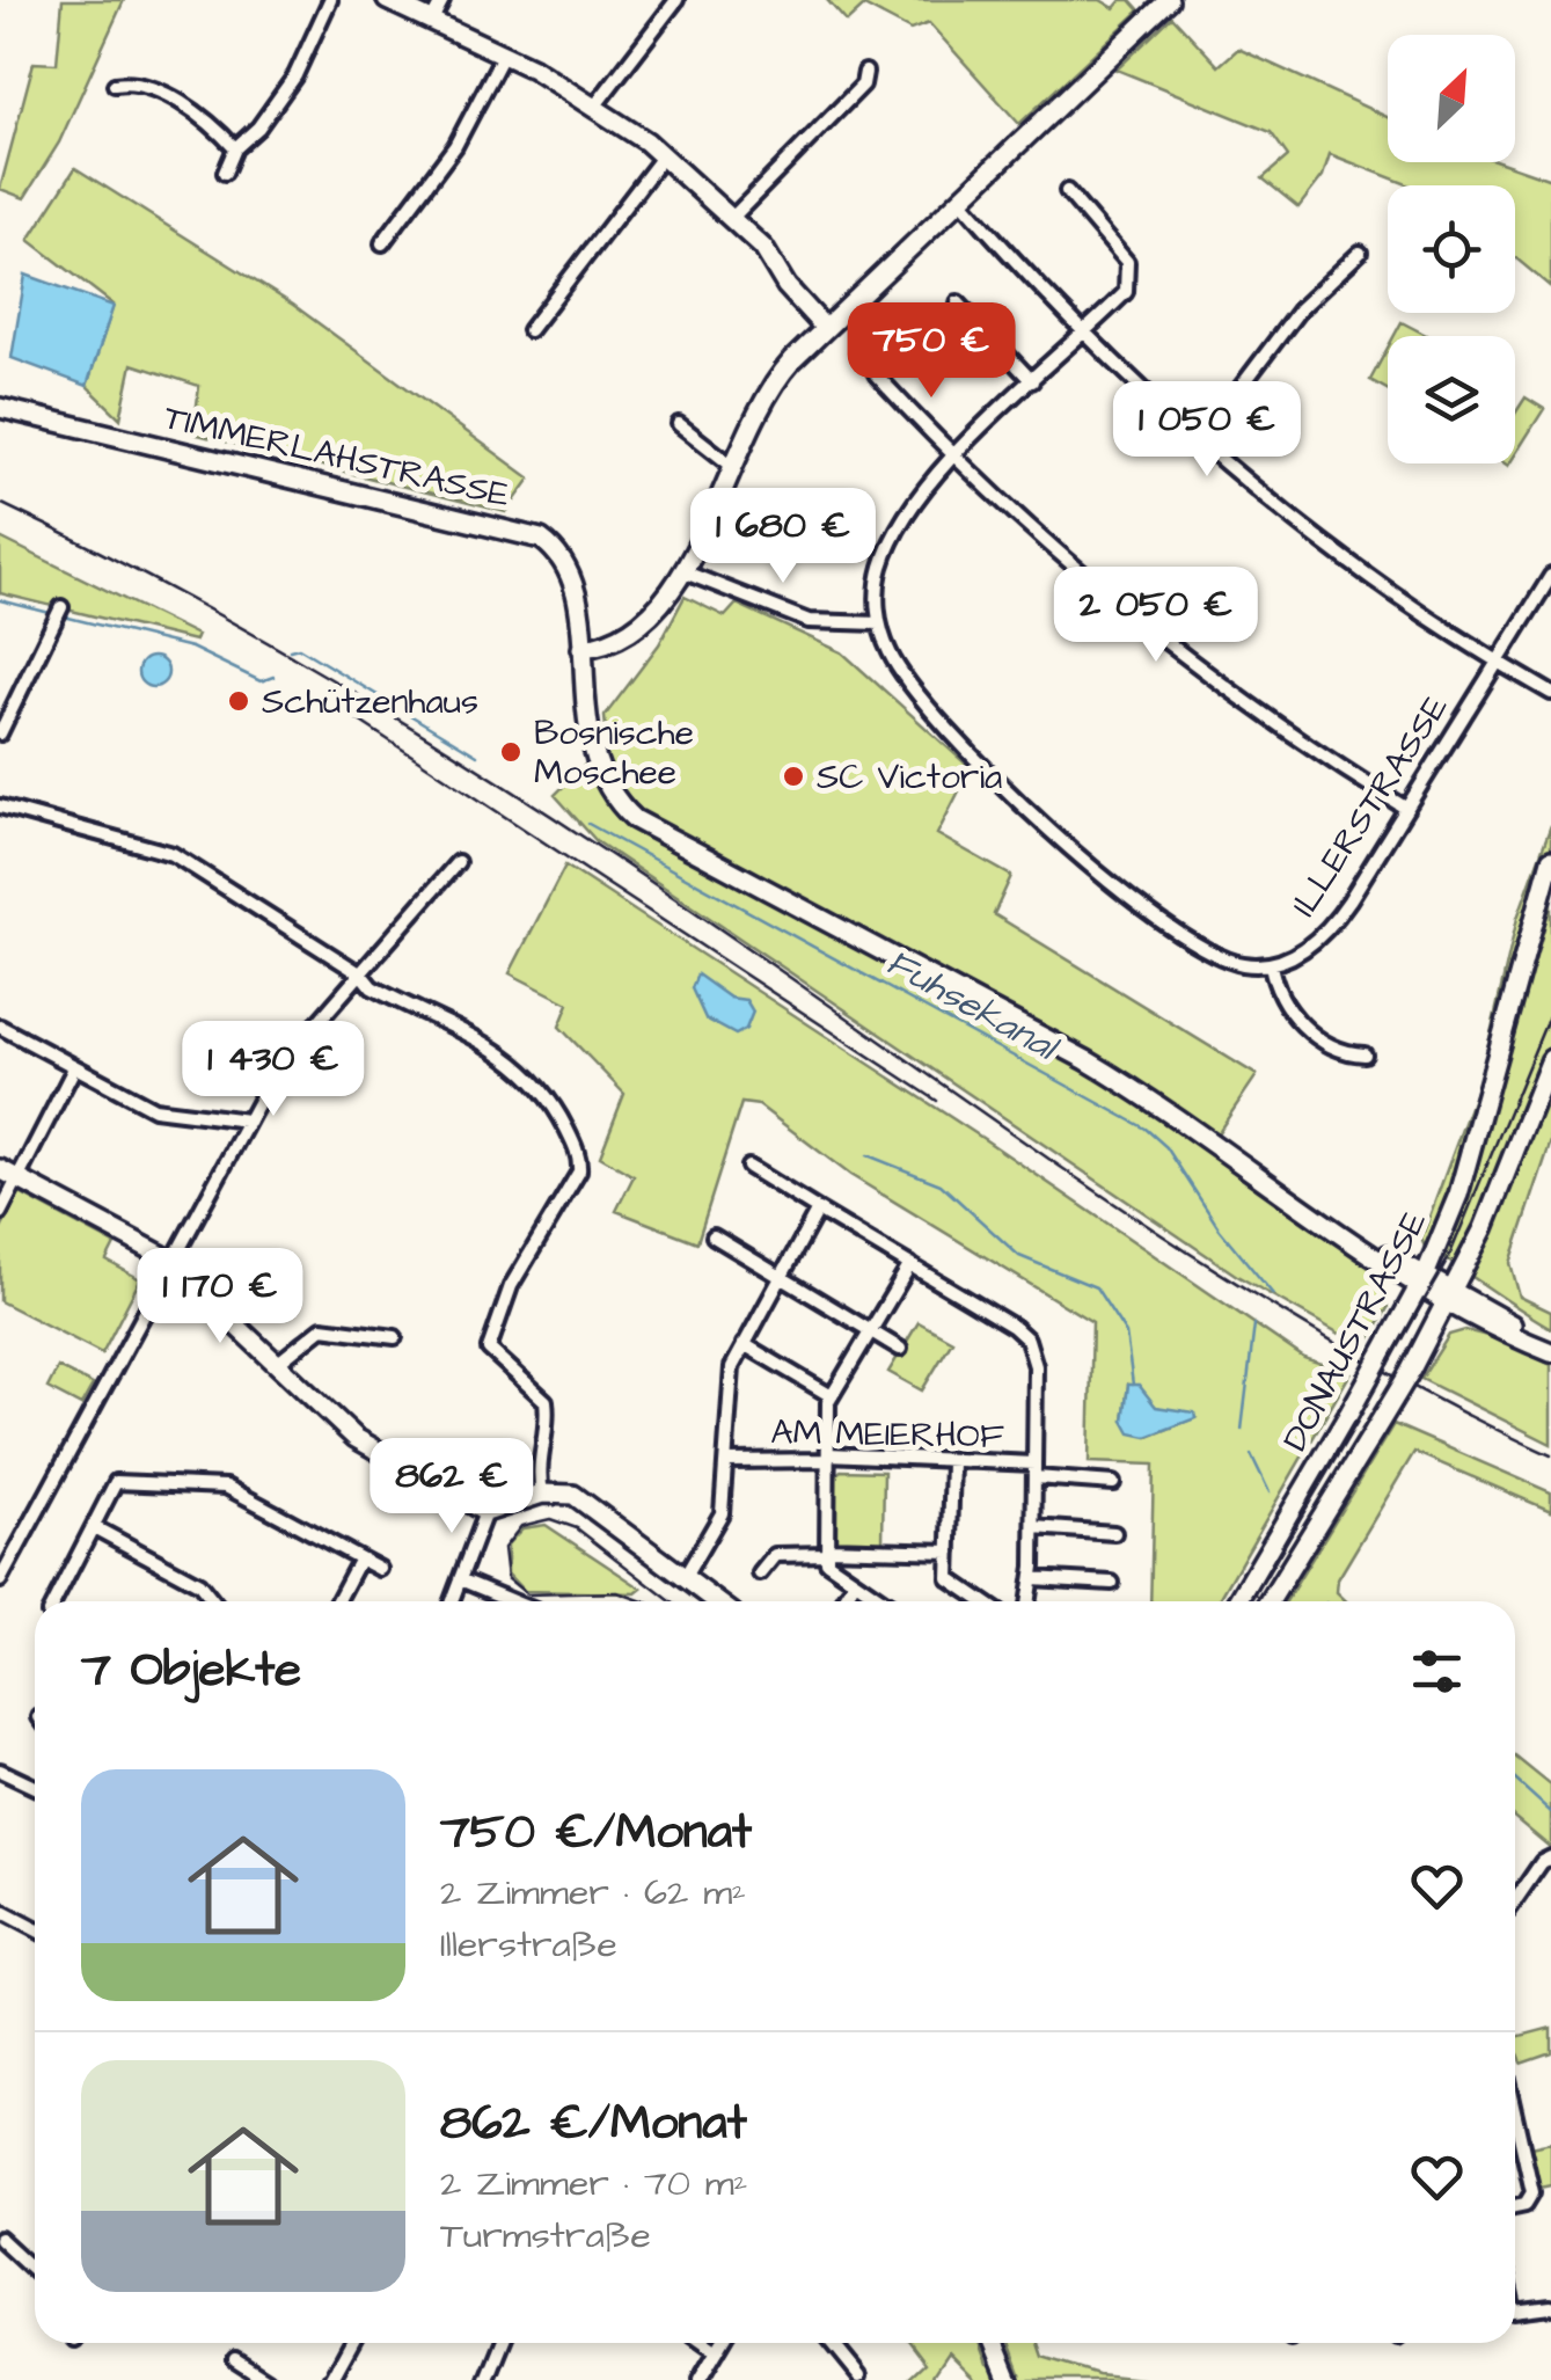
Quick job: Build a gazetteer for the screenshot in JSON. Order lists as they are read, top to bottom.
{
  "streets": {
    "main road": ["TIMMERLAHSTRASSE", "DONAUSTRASSE"],
    "street": ["ILLERSTRASSE", "AM MEIERHOF"]
  },
  "crossings": [
    ["TIMMERLAHSTRASSE", "DONAUSTRASSE"]
  ],
  "water": ["Fuhsekanal"],
  "places": ["Schützenhaus", "Bosnische Moschee", "SC Victoria"],
  "north": "top right",
  "page": {
    "price": [
      "750 €",
      "1 050 €",
      "1 680 €",
      "2 050 €",
      "1 430 €",
      "1 170 €",
      "862 €"
    ],
    "heading": "7 Objekte",
    "list": [
      {
        "name": "750 €/Monat",
        "note": "2 Zimmer · 62 m² · Illerstraße"
      },
      {
        "name": "862 €/Monat",
        "note": "2 Zimmer · 70 m² · Turmstraße"
      }
    ]
  }
}
